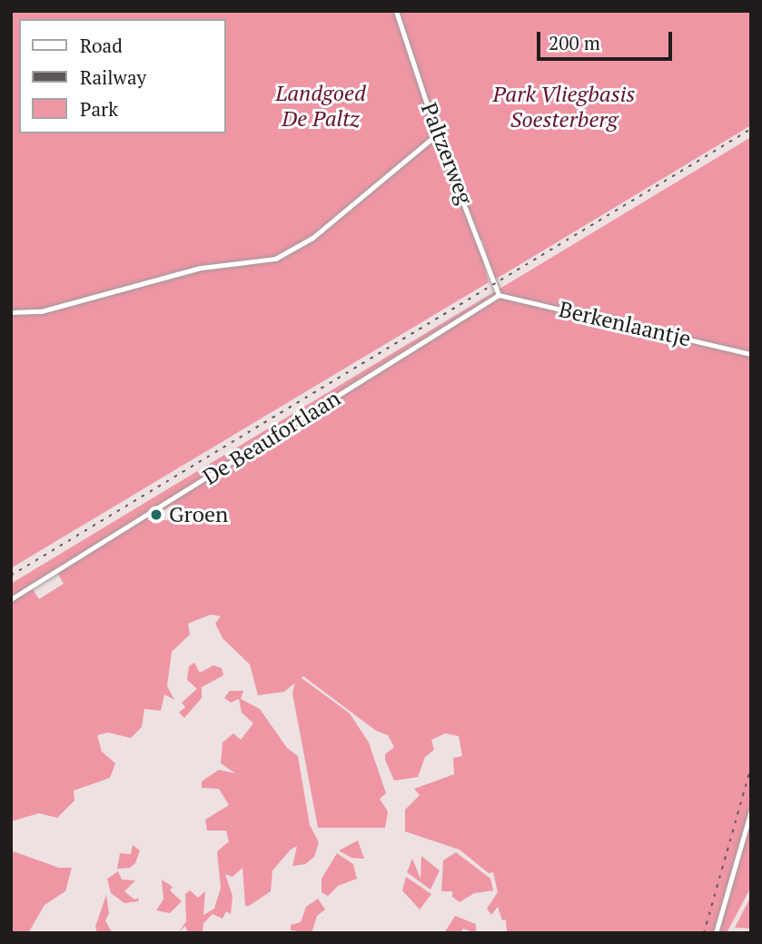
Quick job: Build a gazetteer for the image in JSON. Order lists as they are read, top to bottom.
{
  "streets": {
    "street": ["Paltzerweg", "Berkenlaantje", "De Beaufortlaan"]
  },
  "crossings": [
    ["Paltzerweg", "Berkenlaantje"],
    ["Paltzerweg", "De Beaufortlaan"],
    ["Berkenlaantje", "De Beaufortlaan"]
  ],
  "parks": ["Landgoed De Paltz", "Park Vliegbasis Soesterberg"],
  "places": ["Groen"],
  "legend": ["Road", "Railway", "Park"],
  "scale_bar": "200 m"
}
